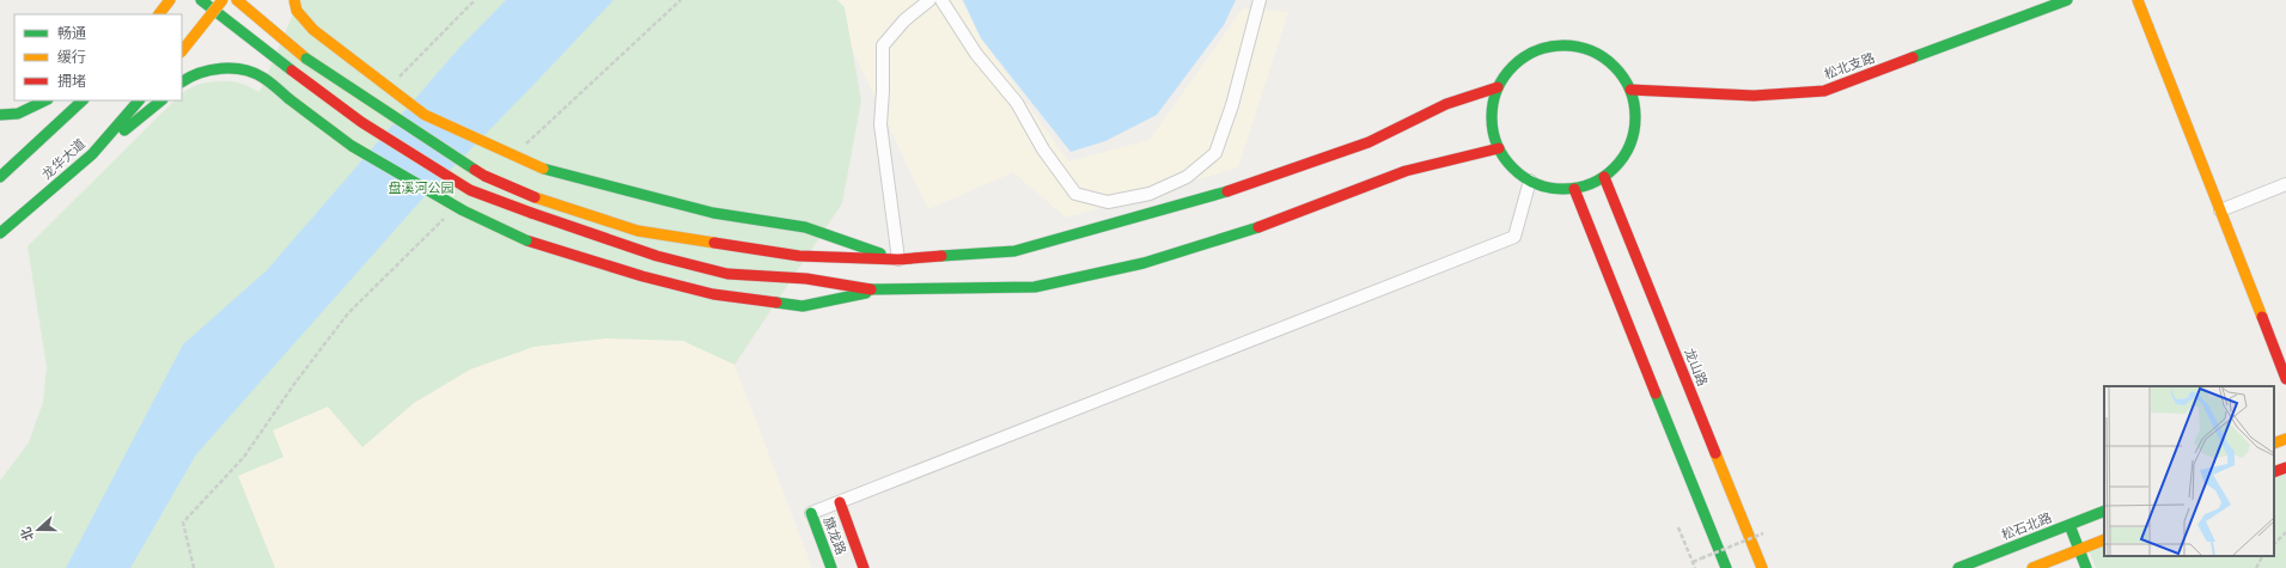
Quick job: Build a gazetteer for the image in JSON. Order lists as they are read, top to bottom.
{
  "streets": {
    "main road": [
      "松北支路",
      "龙华大道",
      "龙山路",
      "松石北路",
      "旗龙路"
    ]
  },
  "crossings": [
    ["松北支路", "龙山路"]
  ],
  "parks": ["盘溪河公园"],
  "legend": ["畅通", "缓行", "拥堵"],
  "north": "left"
}
